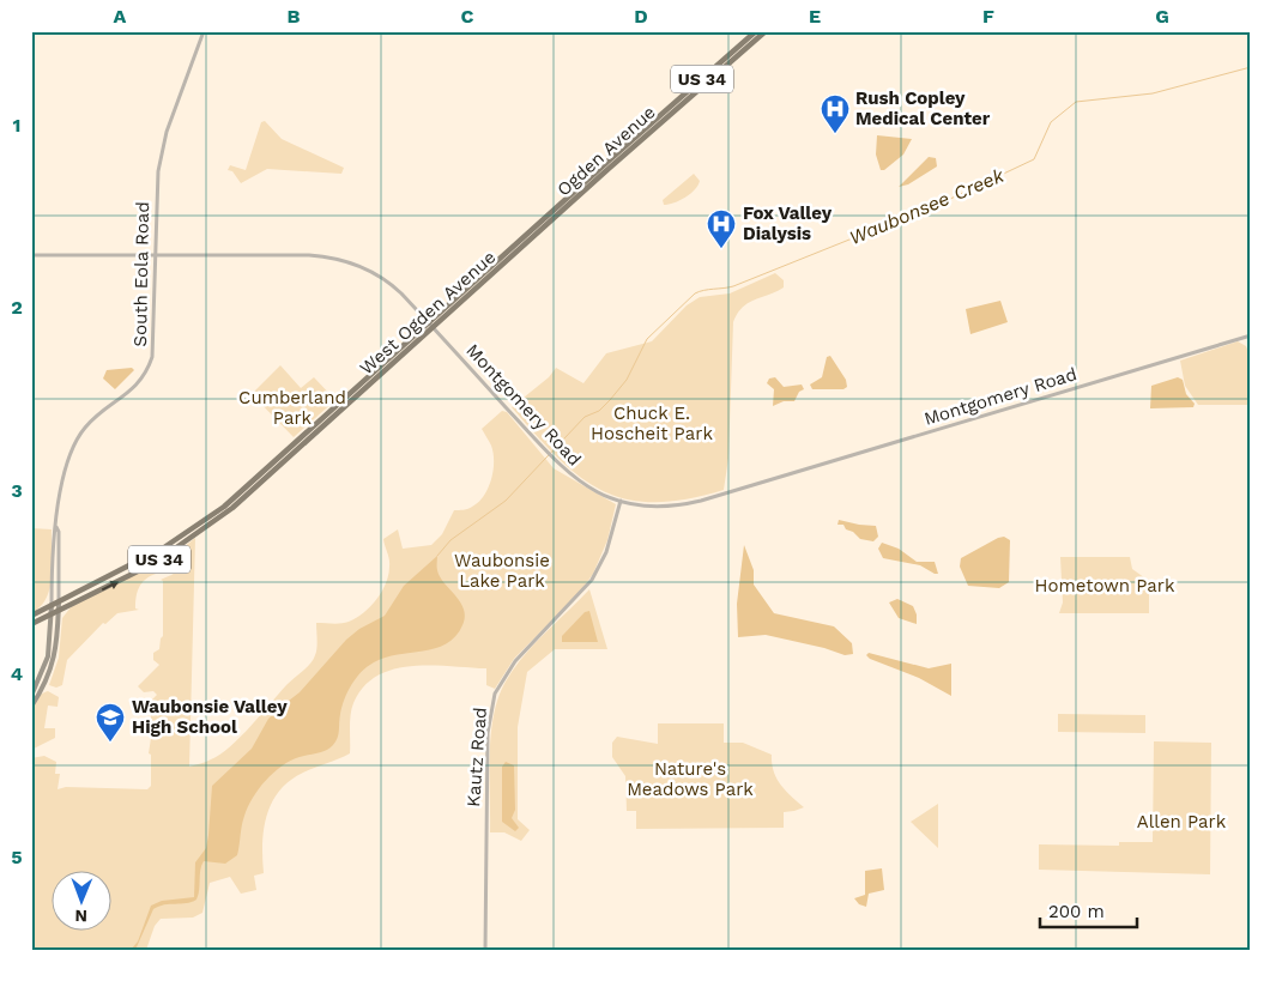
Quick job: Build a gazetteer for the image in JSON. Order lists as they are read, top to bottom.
{
  "streets": {
    "main road": [
      "US 34",
      "Ogden Avenue",
      "South Eola Road",
      "West Ogden Avenue"
    ],
    "street": ["Montgomery Road", "Kautz Road"]
  },
  "crossings": [
    ["Ogden Avenue", "West Ogden Avenue"],
    ["South Eola Road", "West Ogden Avenue"],
    ["South Eola Road", "Montgomery Road"],
    ["West Ogden Avenue", "Montgomery Road"],
    ["Montgomery Road", "Kautz Road"]
  ],
  "water": ["Waubonsee Creek"],
  "parks": [
    "Cumberland Park",
    "Chuck E. Hoscheit Park",
    "Waubonsie Lake Park",
    "Hometown Park",
    "Nature's Meadows Park",
    "Allen Park"
  ],
  "places": {
    "hospital": ["Rush Copley Medical Center", "Fox Valley Dialysis"],
    "school or university": ["Waubonsie Valley High School"]
  },
  "scale_bar": "200 m",
  "north": "bottom",
  "grid": {
    "columns": [
      "A",
      "B",
      "C",
      "D",
      "E",
      "F",
      "G"
    ],
    "rows": [
      "1",
      "2",
      "3",
      "4",
      "5"
    ]
  }
}
